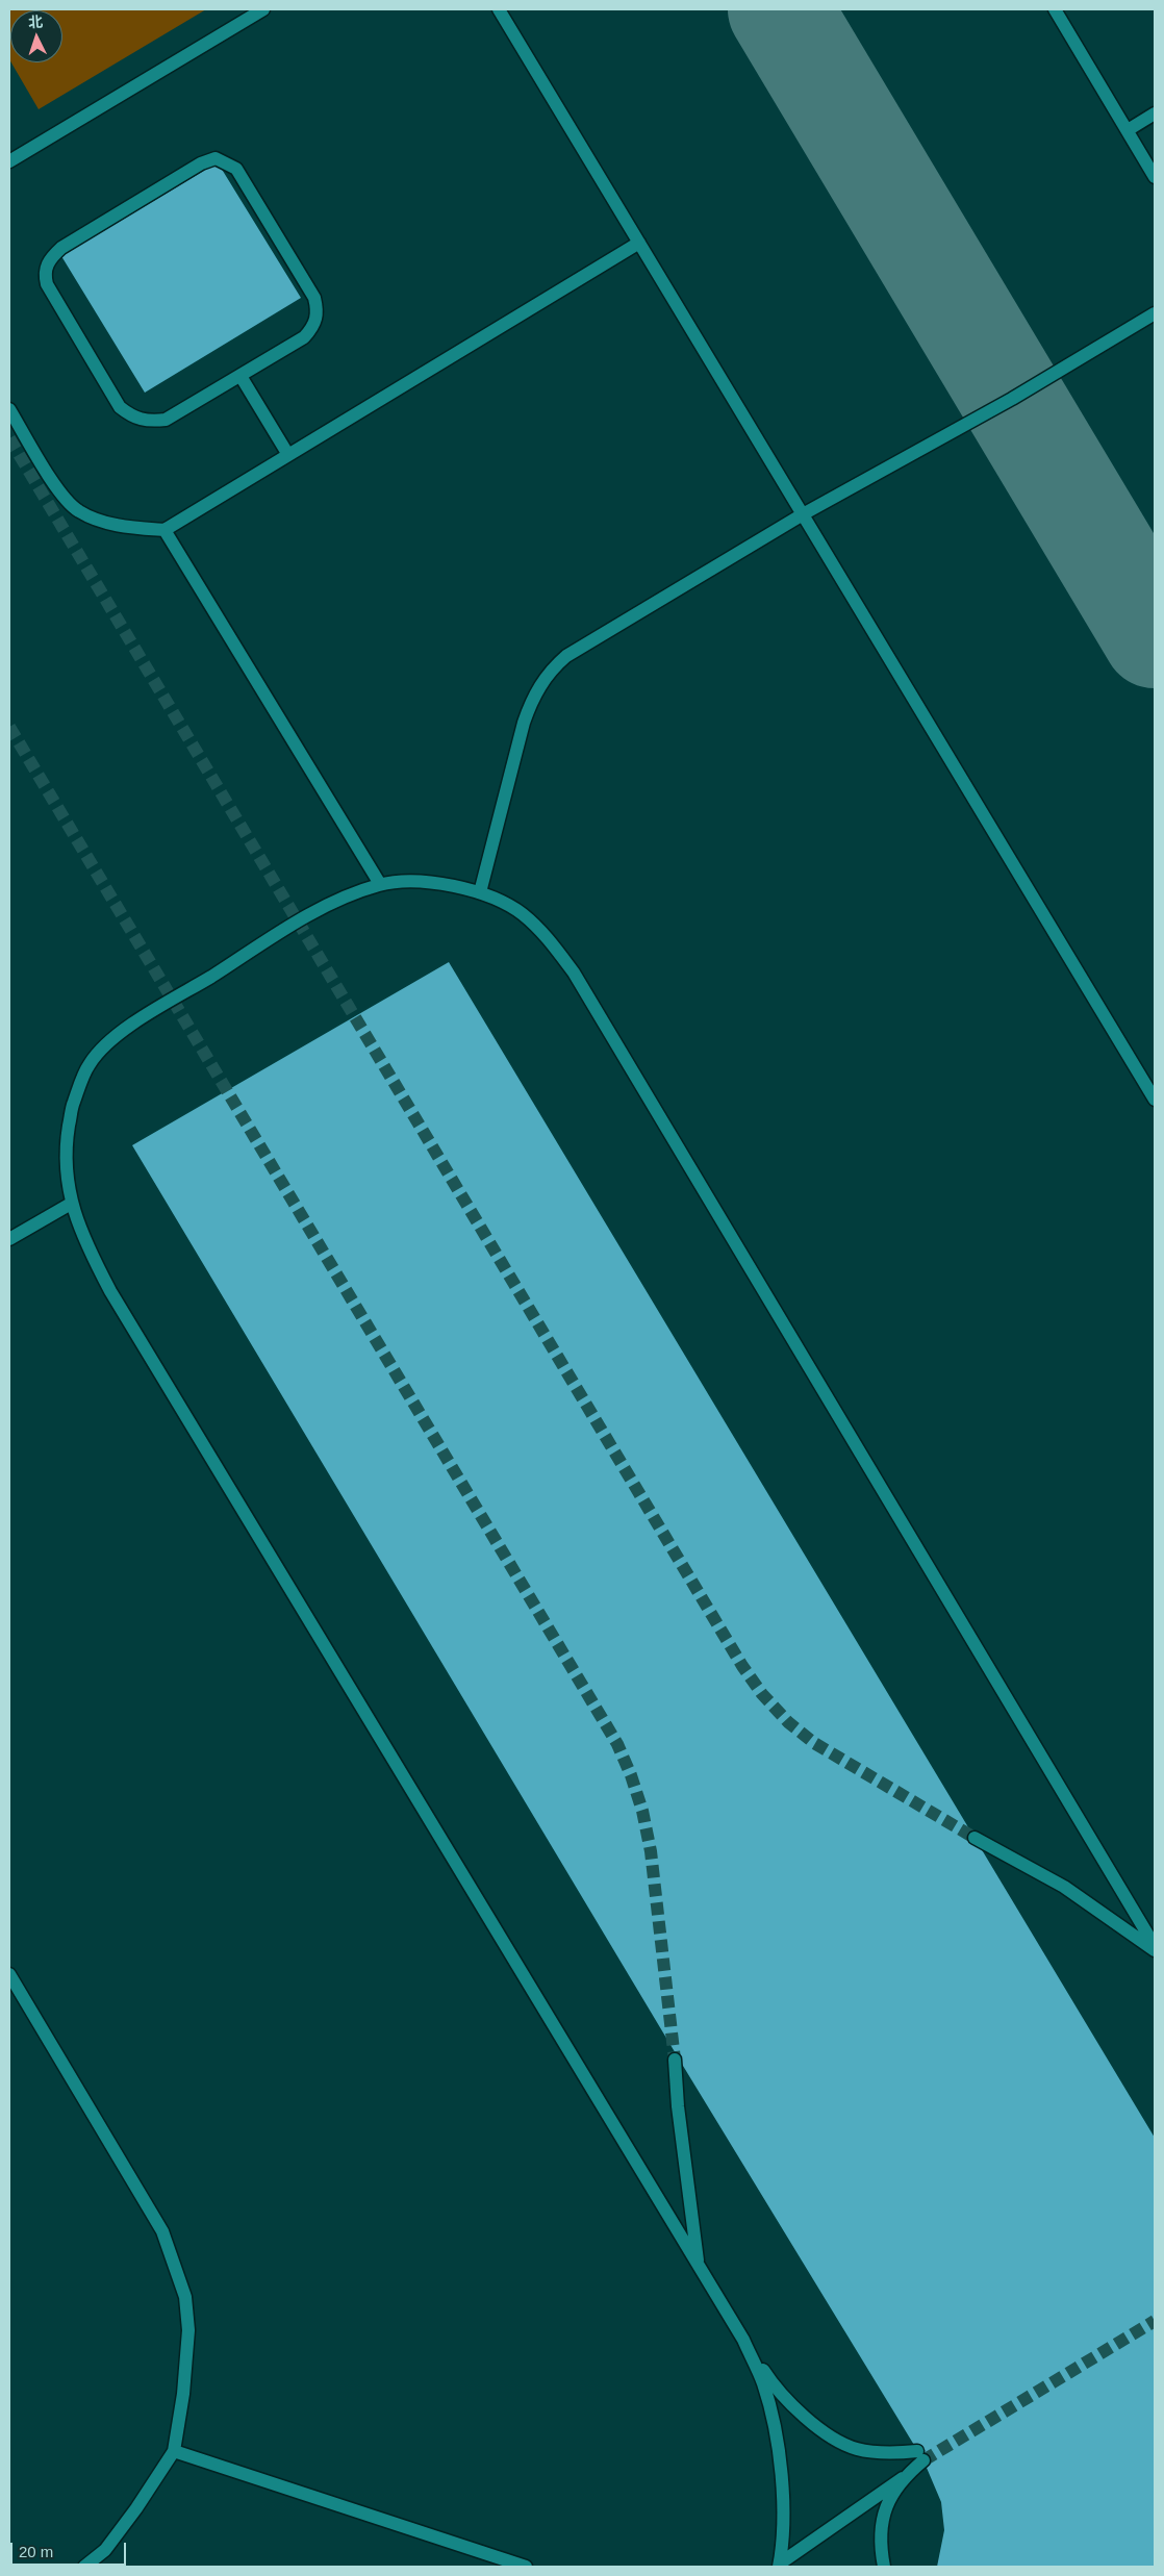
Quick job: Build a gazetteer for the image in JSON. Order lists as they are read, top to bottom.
{
  "scale_bar": "20 m",
  "north": "top"
}
